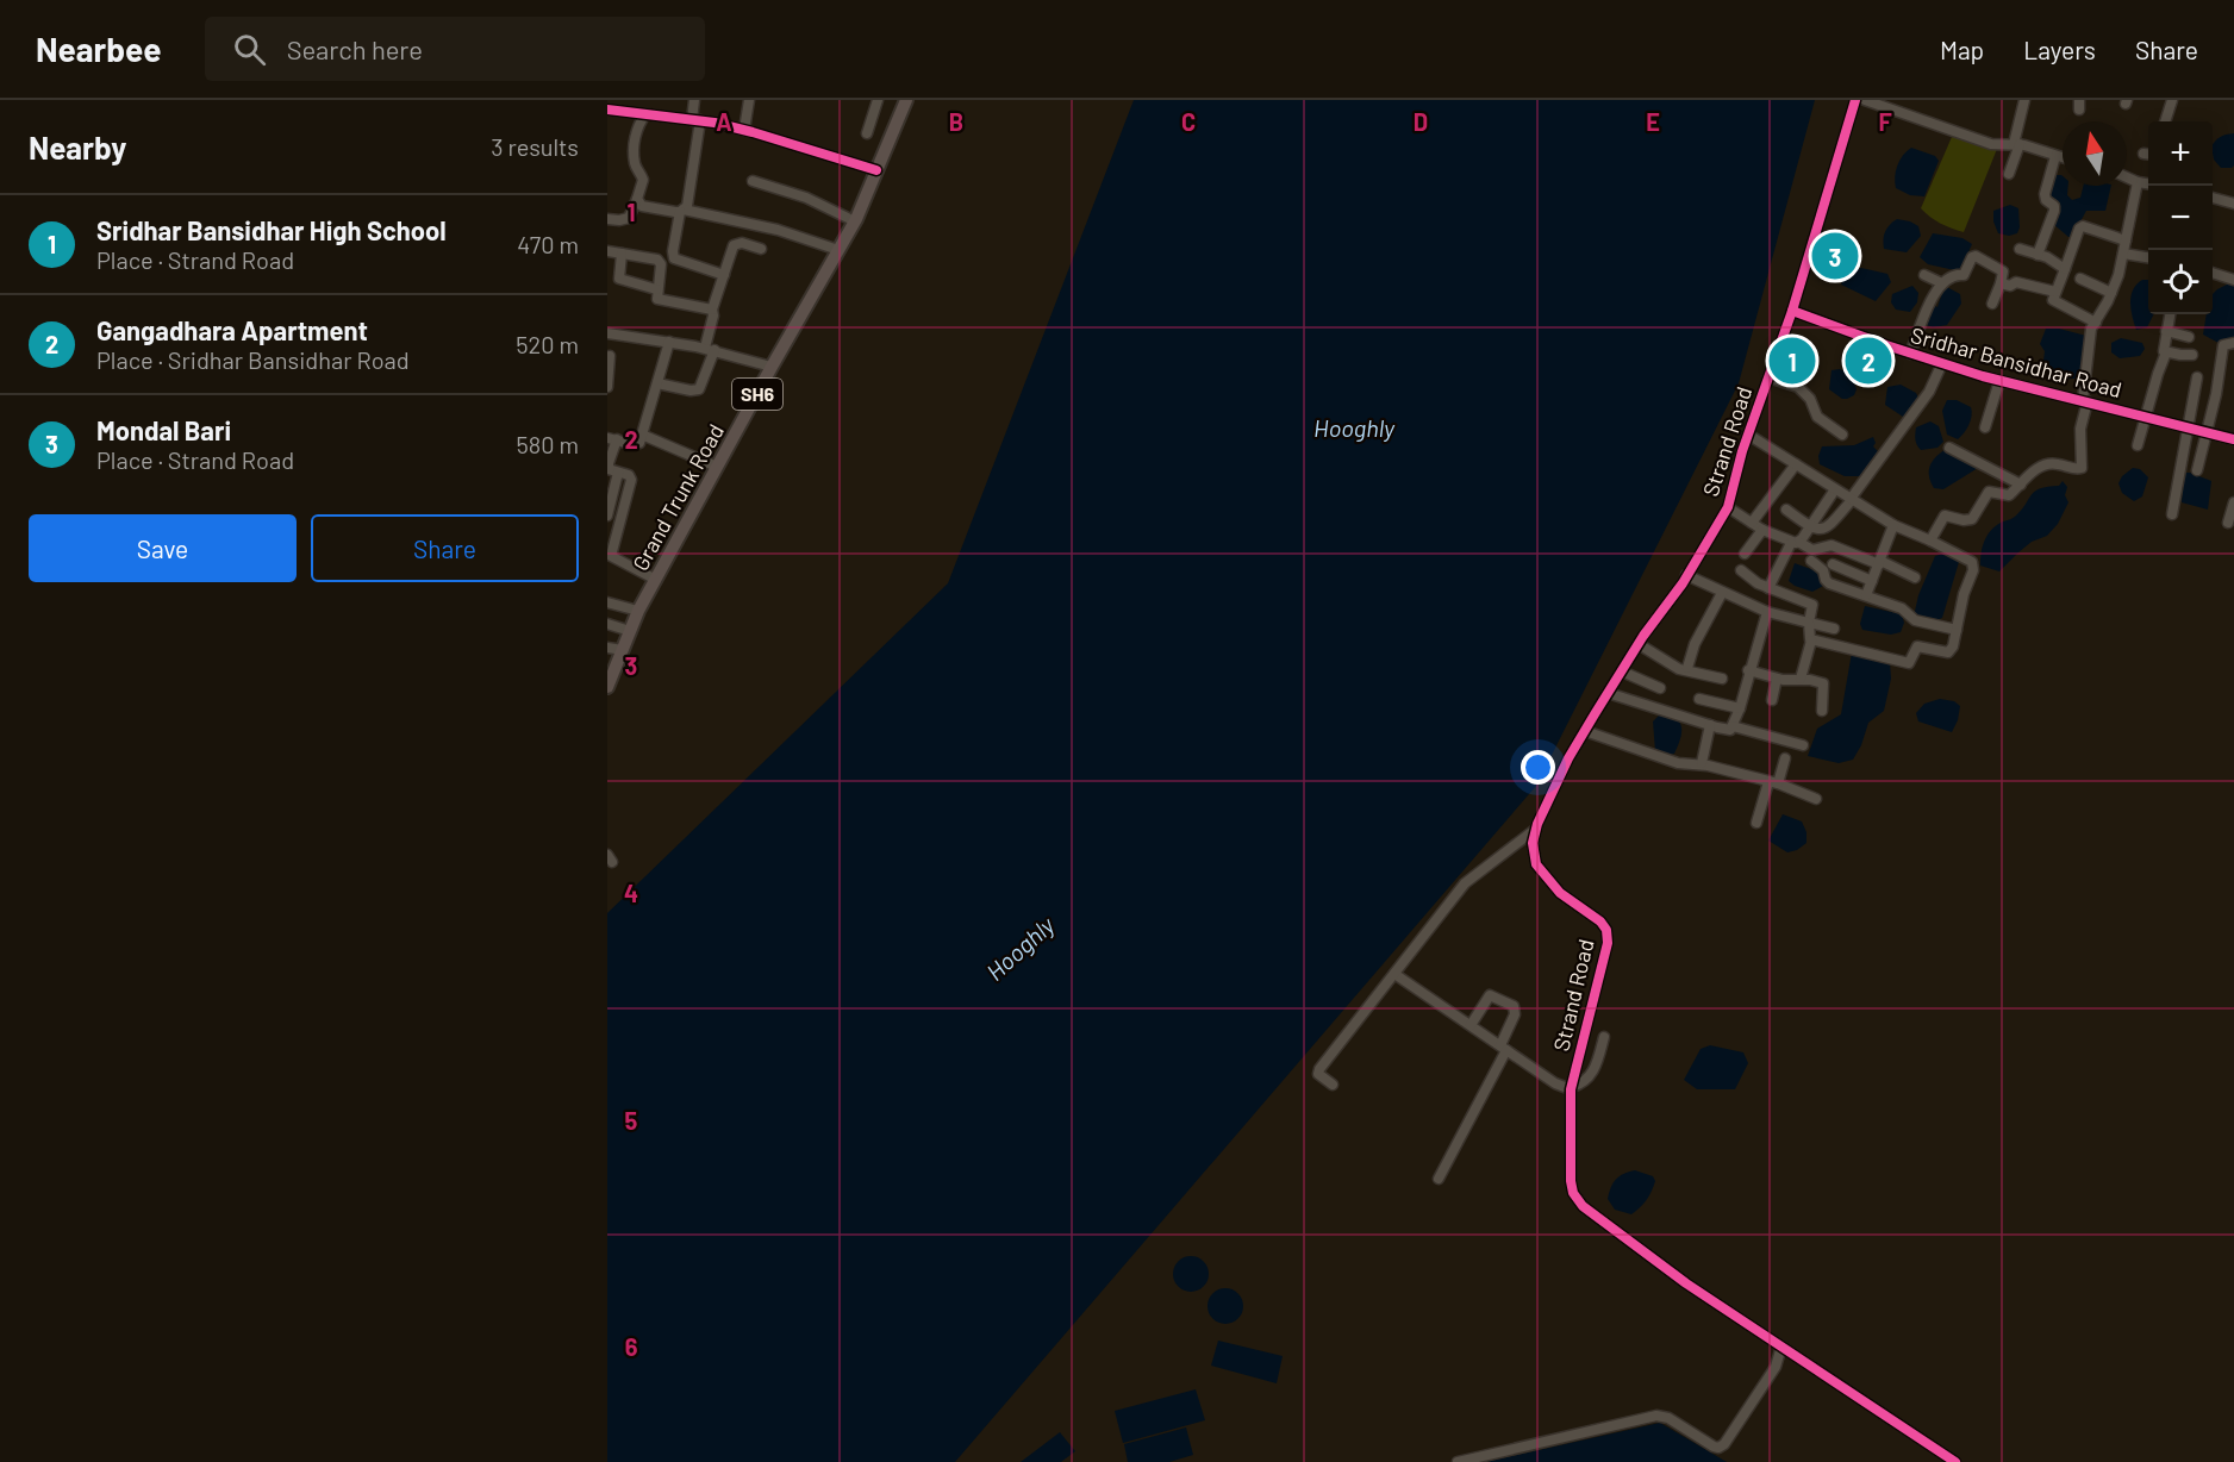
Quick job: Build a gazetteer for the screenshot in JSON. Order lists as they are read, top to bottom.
{
  "streets": {
    "main road": ["SH6", "Grand Trunk Road"],
    "street": ["Sridhar Bansidhar Road", "Strand Road"]
  },
  "crossings": [
    ["Sridhar Bansidhar Road", "Strand Road"]
  ],
  "water": ["Hooghly"],
  "north": "top",
  "page": {
    "header": "Nearbee",
    "search": "Search here",
    "nav": ["Map", "Layers", "Share"],
    "heading": ["Nearby", "3 results"],
    "map_buttons": ["+", "−"],
    "list": [
      {
        "mark": "1",
        "name": "Sridhar Bansidhar High School",
        "note": "Place · Strand Road",
        "value": "470 m"
      },
      {
        "mark": "2",
        "name": "Gangadhara Apartment",
        "note": "Place · Sridhar Bansidhar Road",
        "value": "520 m"
      },
      {
        "mark": "3",
        "name": "Mondal Bari",
        "note": "Place · Strand Road",
        "value": "580 m"
      }
    ],
    "pins": ["3", "1", "2"],
    "buttons": ["Save", "Share"]
  },
  "grid": {
    "columns": [
      "A",
      "B",
      "C",
      "D",
      "E",
      "F"
    ],
    "rows": [
      "1",
      "2",
      "3",
      "4",
      "5",
      "6"
    ]
  }
}
